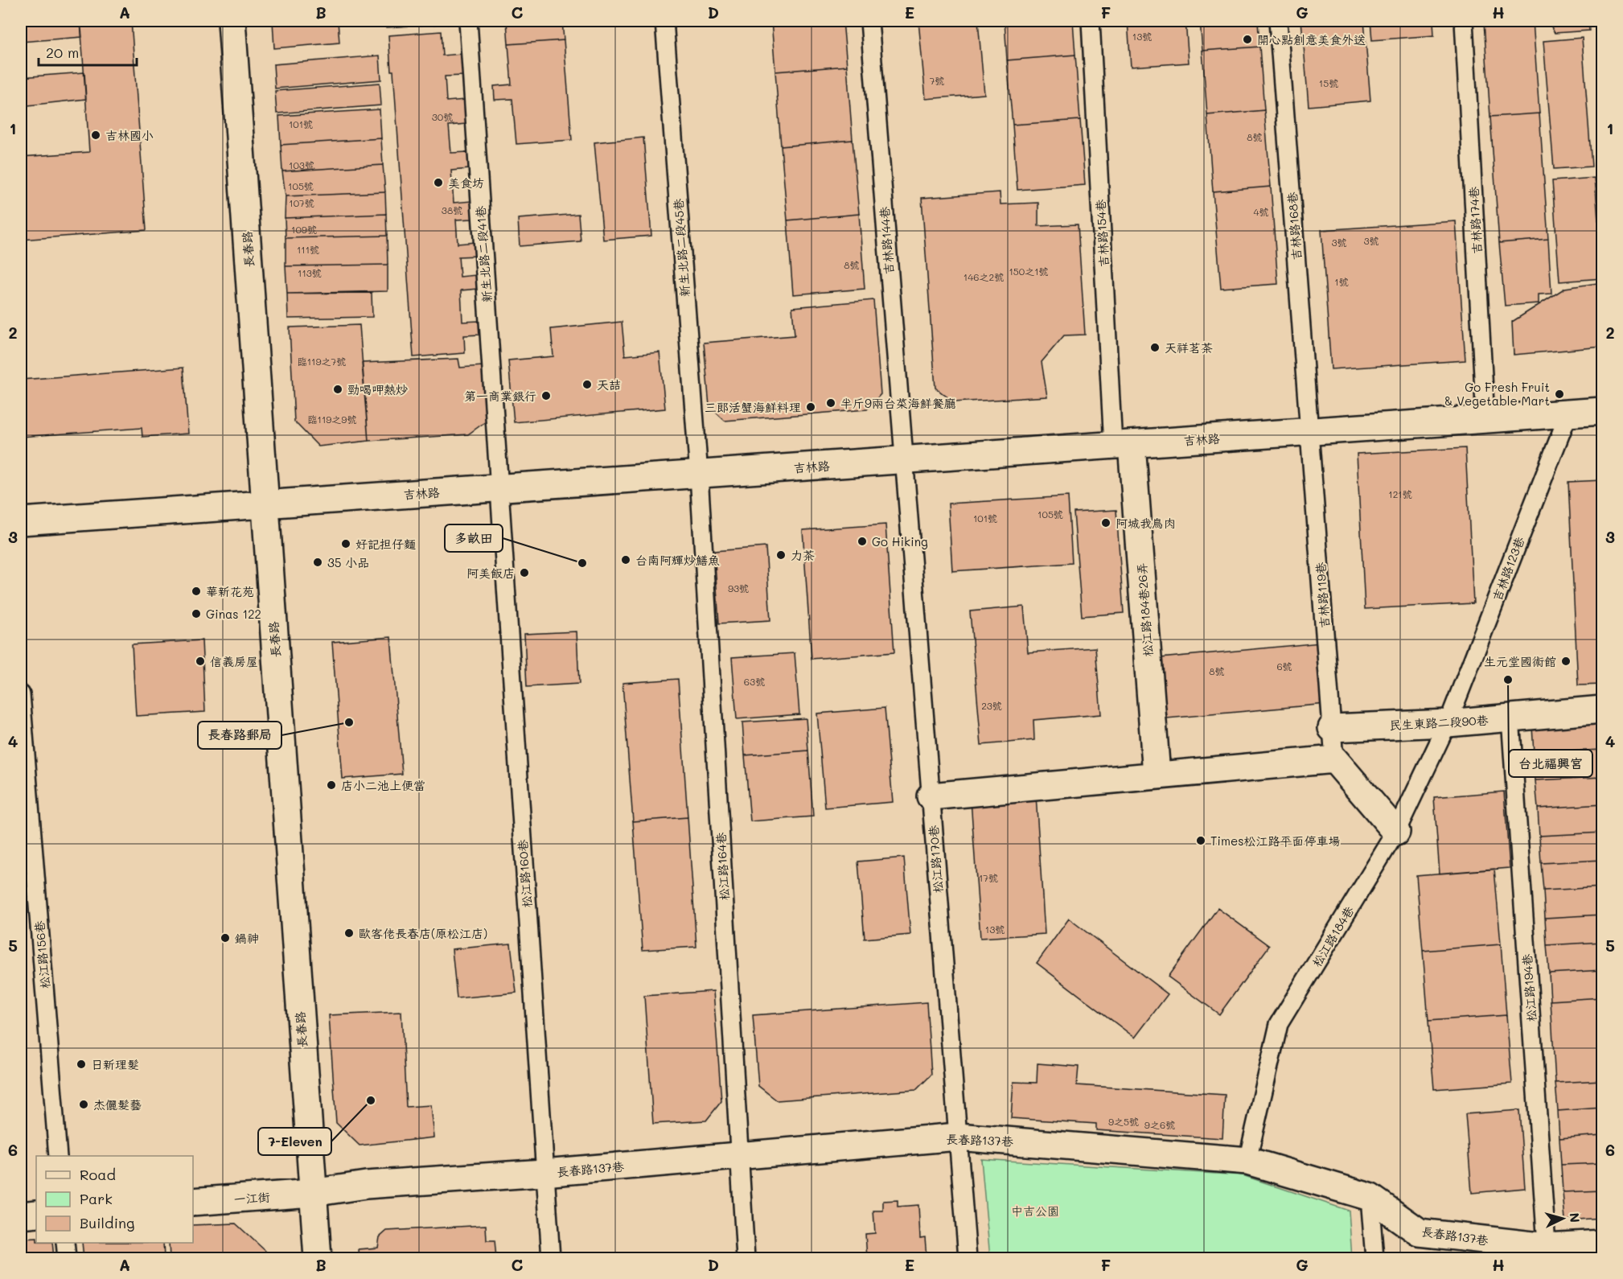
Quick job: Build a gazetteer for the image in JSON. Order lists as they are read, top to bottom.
{
  "streets": {
    "street": [
      "長春路",
      "吉林路",
      "松江路184巷26弄",
      "民生東路二段90巷",
      "長春路137巷",
      "一江街"
    ],
    "lane": [
      "吉林路174巷",
      "吉林路168巷",
      "吉林路154巷",
      "吉林路144巷",
      "新生北路二段45巷",
      "新生北路二段41巷",
      "吉林路123巷",
      "吉林路119巷",
      "松江路170巷",
      "松江路164巷",
      "松江路160巷",
      "松江路184巷",
      "松江路156巷",
      "松江路194巷"
    ]
  },
  "crossings": [
    ["吉林路174巷", "吉林路"],
    ["吉林路168巷", "吉林路"],
    ["吉林路168巷", "吉林路119巷"],
    ["吉林路154巷", "吉林路"],
    ["吉林路154巷", "松江路184巷26弄"],
    ["吉林路144巷", "吉林路"],
    ["吉林路144巷", "松江路170巷"],
    ["新生北路二段45巷", "吉林路"],
    ["新生北路二段45巷", "松江路164巷"],
    ["長春路", "吉林路"],
    ["長春路", "長春路137巷"],
    ["長春路", "一江街"],
    ["新生北路二段41巷", "吉林路"],
    ["新生北路二段41巷", "松江路160巷"],
    ["吉林路", "吉林路123巷"],
    ["吉林路", "吉林路119巷"],
    ["吉林路", "松江路184巷26弄"],
    ["吉林路", "松江路170巷"],
    ["吉林路", "松江路164巷"],
    ["吉林路", "松江路160巷"],
    ["吉林路123巷", "民生東路二段90巷"],
    ["吉林路123巷", "松江路184巷"],
    ["吉林路119巷", "民生東路二段90巷"],
    ["民生東路二段90巷", "松江路184巷"],
    ["民生東路二段90巷", "松江路194巷"],
    ["松江路170巷", "長春路137巷"],
    ["松江路164巷", "長春路137巷"],
    ["松江路160巷", "長春路137巷"],
    ["松江路184巷", "長春路137巷"],
    ["松江路194巷", "長春路137巷"],
    ["長春路137巷", "一江街"]
  ],
  "parks": ["中吉公園"],
  "places": [
    "開心點創意美食外送",
    "吉林國小",
    "美食坊",
    "天祥茗茶",
    "天喆",
    "勁喝呷熱炒",
    "Go Fresh Fruit & Vegetable Mart",
    "第一商業銀行",
    "半斤9兩台菜海鮮餐廳",
    "三郎活蟹海鮮料理",
    "阿城我鳥肉",
    "Go Hiking",
    "好記担仔麵",
    "力茶",
    "台南阿輝炒鱔魚",
    "35 小品",
    "多畝田",
    "阿美飯店",
    "華新花苑",
    "Ginas 122",
    "信義房屋",
    "生元堂國術館",
    "台北福興宮",
    "長春路郵局",
    "店小二池上便當",
    "Times松江路平面停車場",
    "歐客佬長春店(原松江店)",
    "鍋神",
    "日新理髮",
    "7-Eleven",
    "杰儷髮藝"
  ],
  "house_numbers": [
    "13號",
    "7號",
    "15號",
    "30號",
    "101號",
    "8號",
    "103號",
    "105號",
    "107號",
    "38號",
    "4號",
    "109號",
    "3號",
    "3號",
    "111號",
    "8號",
    "150之1號",
    "113號",
    "146之2號",
    "1號",
    "臨119之7號",
    "臨119之9號",
    "121號",
    "105號",
    "101號",
    "93號",
    "6號",
    "8號",
    "63號",
    "23號",
    "17號",
    "13號",
    "9之5號",
    "9之6號"
  ],
  "legend": ["Road", "Park", "Building"],
  "scale_bar": "20 m",
  "north": "right",
  "grid": {
    "columns": [
      "A",
      "B",
      "C",
      "D",
      "E",
      "F",
      "G",
      "H"
    ],
    "rows": [
      "1",
      "2",
      "3",
      "4",
      "5",
      "6"
    ]
  }
}
